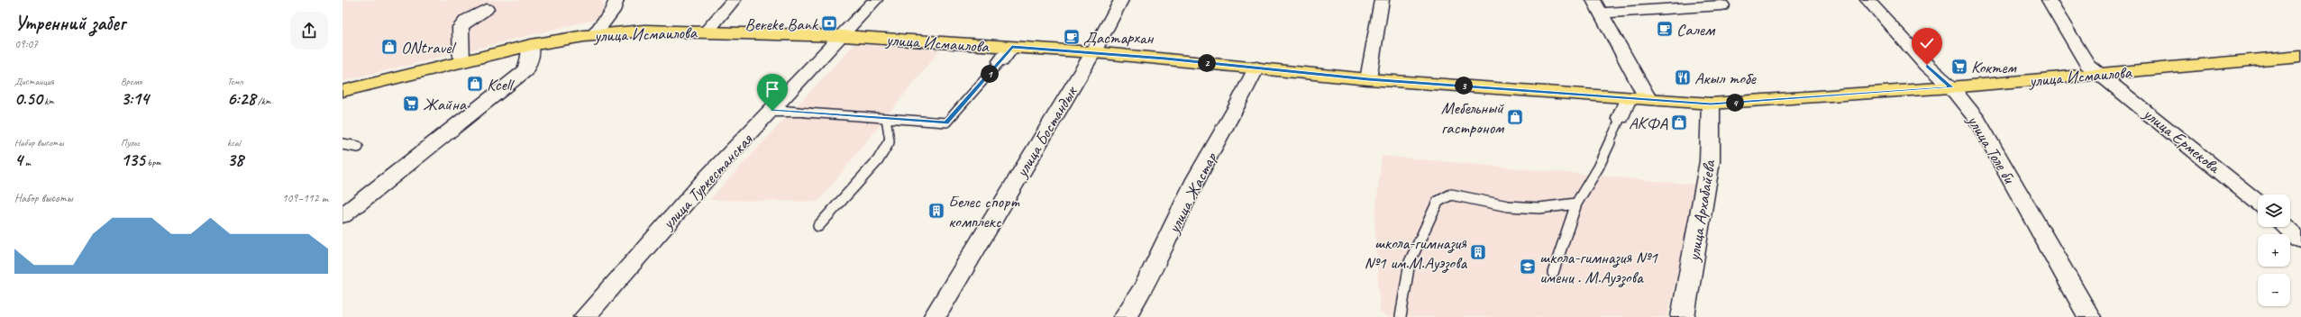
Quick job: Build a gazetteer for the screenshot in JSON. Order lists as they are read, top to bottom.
{
  "streets": {
    "main road": ["улица Исмаилова"],
    "street": [
      "улица Бостандык",
      "улица Ермекова",
      "улица Толе би",
      "улица Туркестанская",
      "улица Жастар",
      "улица Архабайева"
    ]
  },
  "crossings": [
    ["улица Исмаилова", "улица Бостандык"],
    ["улица Исмаилова", "улица Ермекова"],
    ["улица Исмаилова", "улица Толе би"],
    ["улица Исмаилова", "улица Туркестанская"],
    ["улица Исмаилова", "улица Жастар"],
    ["улица Исмаилова", "улица Архабайева"]
  ],
  "places": {
    "bank": ["Bereke Bank"],
    "cafe": ["Салем", "Дастархан"],
    "shop": [
      "ONtravel",
      "Kcell",
      "Мебельный гастроном",
      "АКФА"
    ],
    "supermarket": ["Коктем", "Жайна"],
    "restaurant": ["Акыл тобе"],
    "building": ["Белес спорт комплекс", "школа-гимназия №1 им.М.Ауэзова"],
    "school or university": ["школа-гимназия №1 имени . М.Ауэзова"]
  },
  "page": {
    "heading": ["Утренний забег", "09:07"],
    "pins": [
      "2",
      "1",
      "3",
      "4"
    ],
    "stats": [
      ["Дистанция", "0.50 km"],
      ["Время", "3:14"],
      ["Темп", "6:28 /km"],
      ["Набор высоты", "4 m"],
      ["Пульс", "135 bpm"],
      ["kcal", "38"]
    ],
    "chart": ["Набор высоты", "109–112 m"],
    "map_buttons": ["+", "−"]
  }
}
